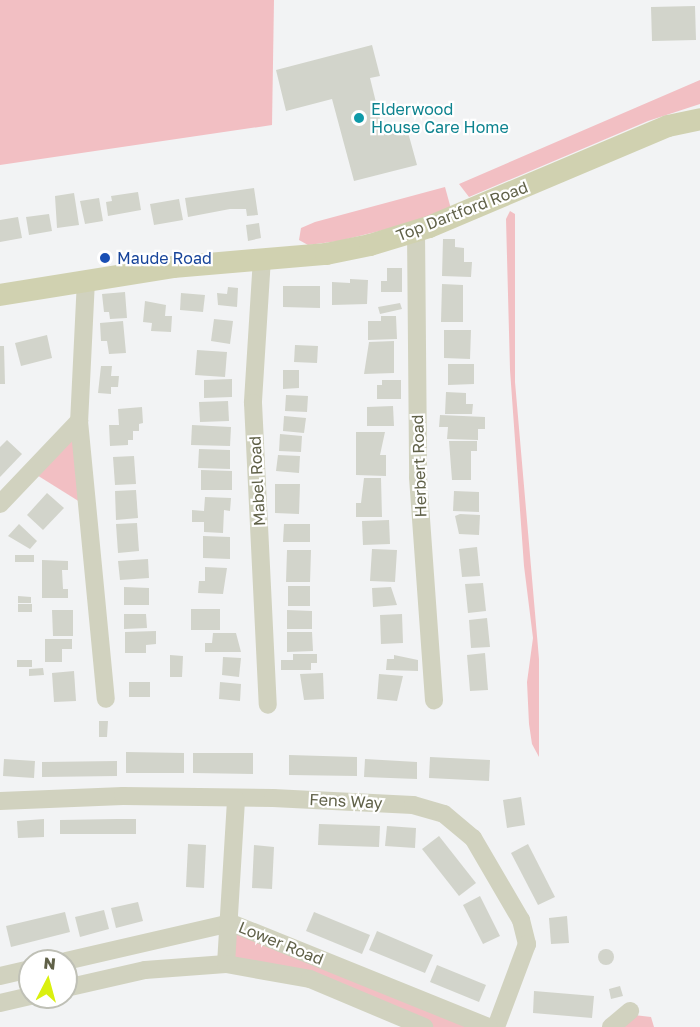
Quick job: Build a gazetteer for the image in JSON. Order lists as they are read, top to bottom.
{
  "streets": {
    "main road": ["Top Dartford Road"],
    "street": [
      "Herbert Road",
      "Mabel Road",
      "Fens Way",
      "Lower Road"
    ]
  },
  "crossings": [
    ["Top Dartford Road", "Herbert Road"],
    ["Top Dartford Road", "Mabel Road"]
  ],
  "places": ["Elderwood House Care Home", "Maude Road"],
  "north": "top"
}
